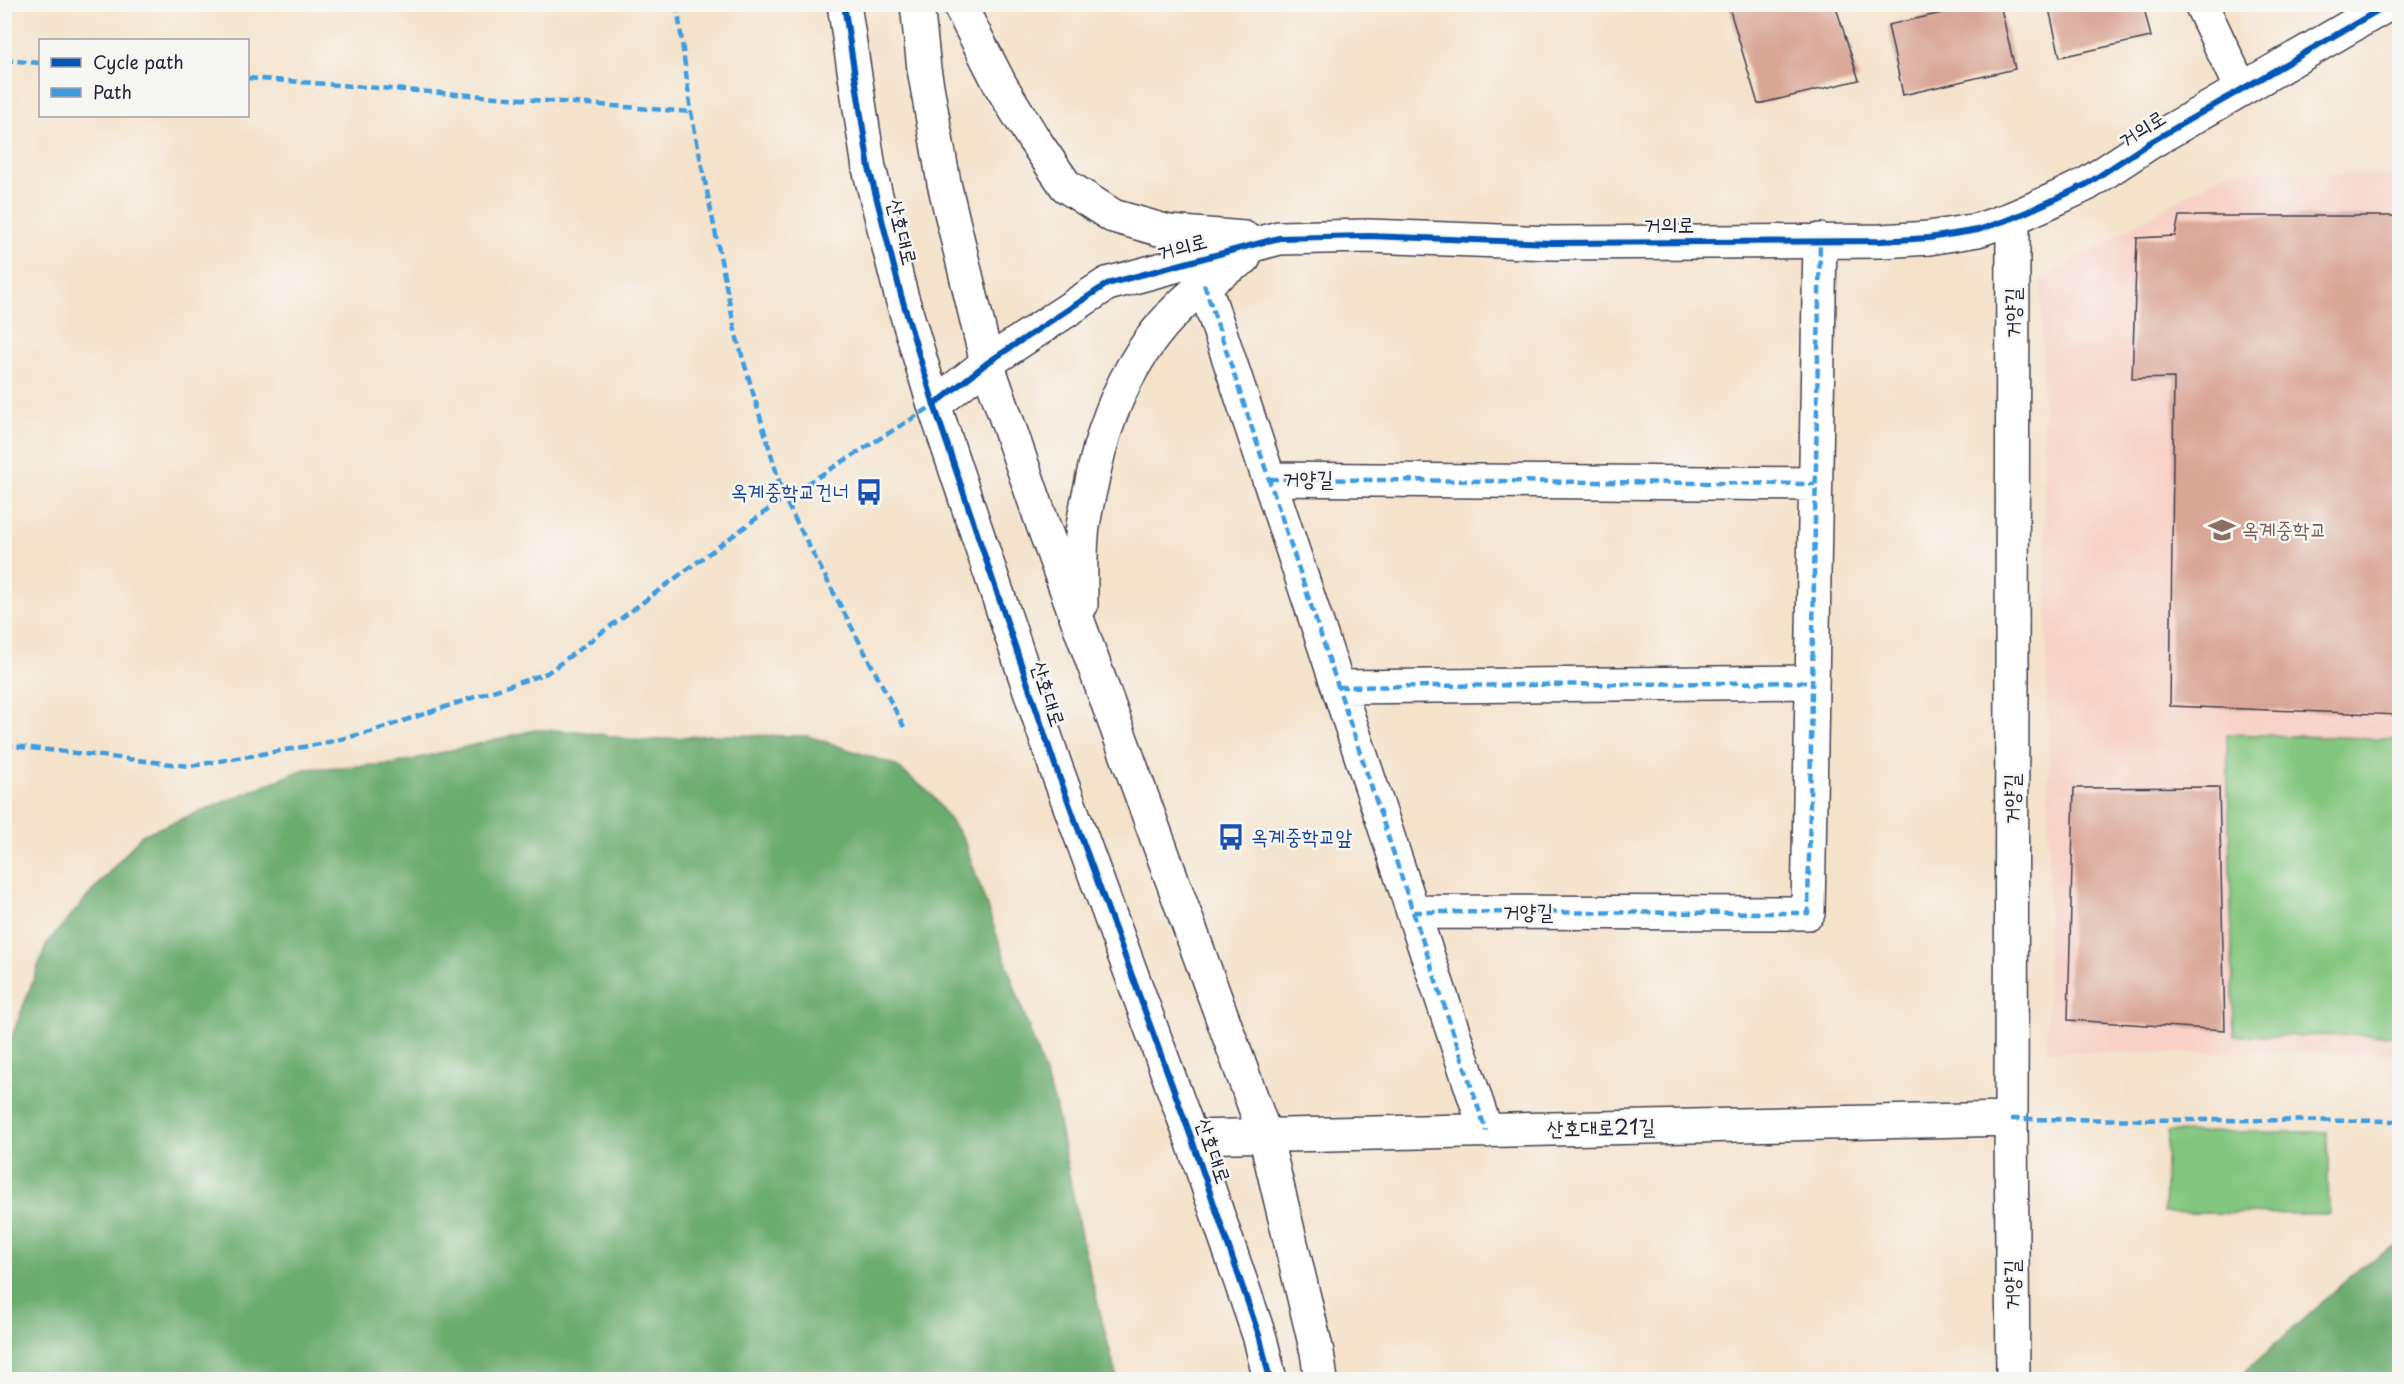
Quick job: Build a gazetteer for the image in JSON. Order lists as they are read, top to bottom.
{
  "streets": {
    "street": [
      "거의로",
      "산호대로",
      "거양길",
      "산호대로21길"
    ]
  },
  "crossings": [
    ["거의로", "산호대로"],
    ["거의로", "거양길"],
    ["산호대로", "산호대로21길"],
    ["거양길", "산호대로21길"]
  ],
  "places": {
    "bus stop": ["옥계중학교건너", "옥계중학교앞"],
    "school or university": ["옥계중학교"]
  },
  "legend": ["Cycle path", "Path"]
}
